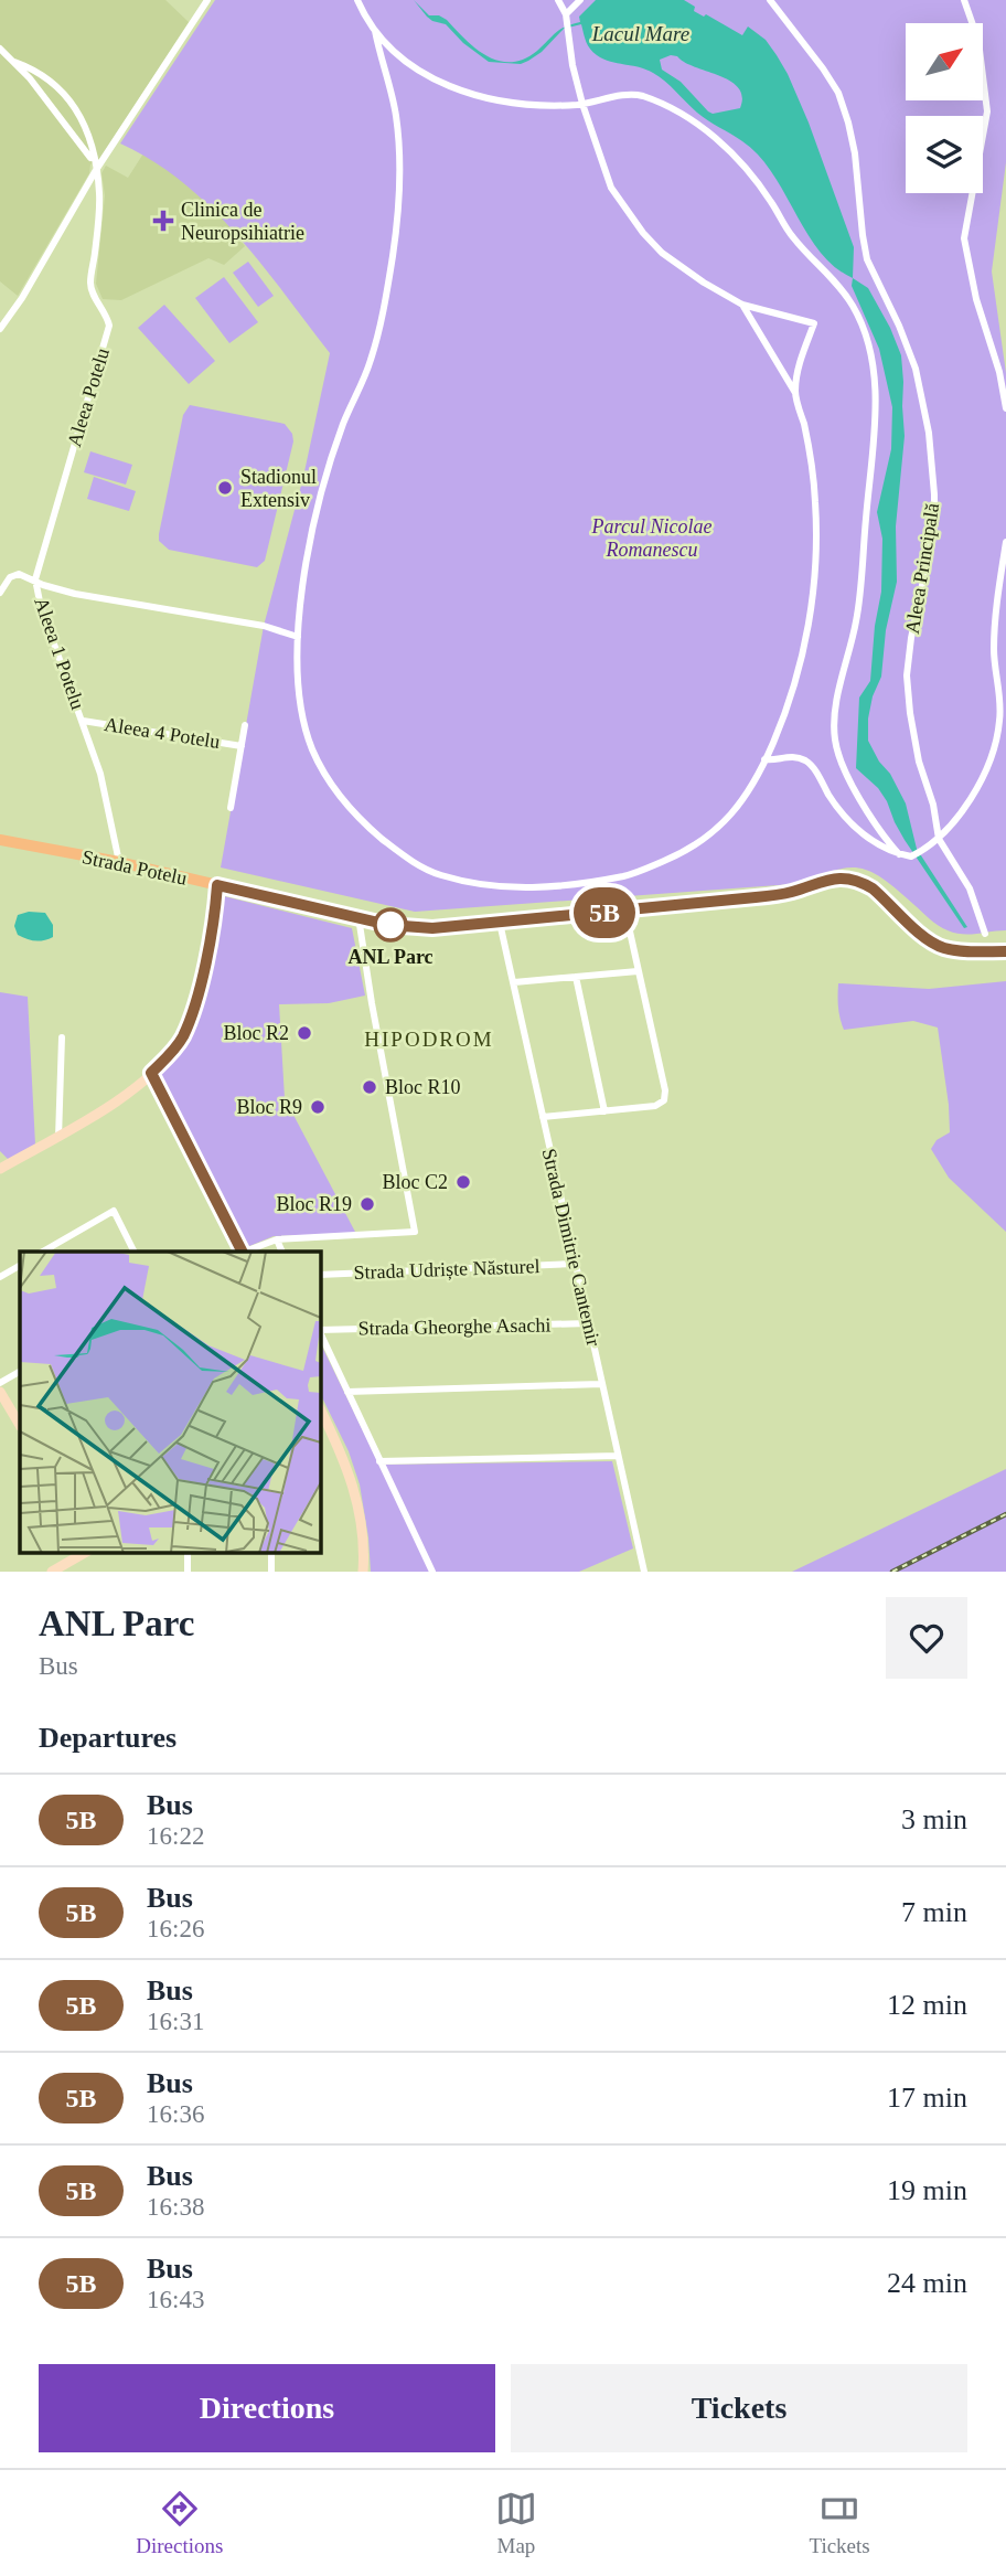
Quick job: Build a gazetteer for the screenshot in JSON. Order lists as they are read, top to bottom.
{
  "streets": {
    "main road": ["Strada Potelu"],
    "street": [
      "Aleea Potelu",
      "Aleea Principală",
      "Aleea 1 Potelu",
      "Aleea 4 Potelu",
      "Strada Dimitrie Cantemir",
      "Strada Udriște Năsturel",
      "Strada Gheorghe Asachi"
    ]
  },
  "crossings": [
    ["Aleea Potelu", "Aleea 1 Potelu"],
    ["Aleea 1 Potelu", "Aleea 4 Potelu"],
    ["Aleea 1 Potelu", "Strada Potelu"],
    ["Strada Potelu", "Strada Dimitrie Cantemir"],
    ["Strada Dimitrie Cantemir", "Strada Udriște Năsturel"],
    ["Strada Dimitrie Cantemir", "Strada Gheorghe Asachi"]
  ],
  "districts": ["HIPODROM"],
  "water": ["Lacul Mare"],
  "parks": ["Parcul Nicolae Romanescu"],
  "places": {
    "health": ["Clinica de Neuropsihiatrie"],
    "other": [
      "Stadionul Extensiv",
      "ANL Parc",
      "Bloc R2",
      "Bloc R10",
      "Bloc R9",
      "Bloc C2",
      "Bloc R19"
    ]
  },
  "lines": ["bus line 5B"],
  "north": "top right",
  "page": {
    "on_map": "5B",
    "heading": [
      ["ANL Parc", "Bus"],
      "Departures"
    ],
    "list": [
      {
        "mark": "5B",
        "name": "Bus",
        "note": "16:22",
        "value": "3 min"
      },
      {
        "mark": "5B",
        "name": "Bus",
        "note": "16:26",
        "value": "7 min"
      },
      {
        "mark": "5B",
        "name": "Bus",
        "note": "16:31",
        "value": "12 min"
      },
      {
        "mark": "5B",
        "name": "Bus",
        "note": "16:36",
        "value": "17 min"
      },
      {
        "mark": "5B",
        "name": "Bus",
        "note": "16:38",
        "value": "19 min"
      },
      {
        "mark": "5B",
        "name": "Bus",
        "note": "16:43",
        "value": "24 min"
      }
    ],
    "buttons": ["Directions", "Tickets"],
    "tabs": ["Directions", "Map", "Tickets"]
  }
}
